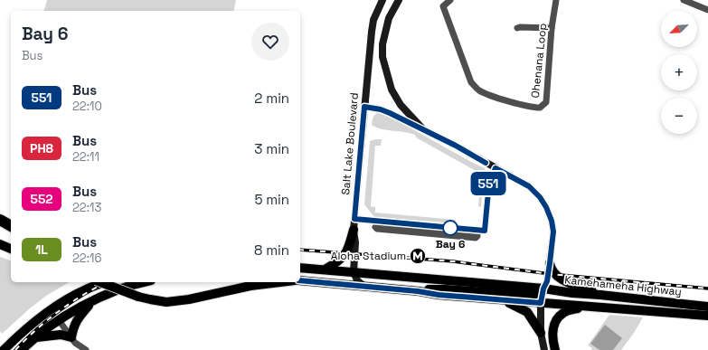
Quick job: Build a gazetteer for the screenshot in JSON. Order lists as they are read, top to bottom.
{
  "streets": {
    "main road": ["Salt Lake Boulevard", "Kamehameha Highway"],
    "street": ["Ohenana Loop"]
  },
  "crossings": [
    ["Salt Lake Boulevard", "Kamehameha Highway"]
  ],
  "places": {
    "other": ["Bay 6"],
    "metro station": ["Aloha Stadium"]
  },
  "lines": ["bus line 551"],
  "north": "bottom left",
  "page": {
    "on_map": "551",
    "map_buttons": ["+", "−"],
    "heading": ["Bay 6", "Bus"],
    "list": [
      {
        "mark": "551",
        "name": "Bus",
        "note": "22:10",
        "value": "2 min"
      },
      {
        "mark": "PH8",
        "name": "Bus",
        "note": "22:11",
        "value": "3 min"
      },
      {
        "mark": "552",
        "name": "Bus",
        "note": "22:13",
        "value": "5 min"
      },
      {
        "mark": "1L",
        "name": "Bus",
        "note": "22:16",
        "value": "8 min"
      }
    ]
  }
}
